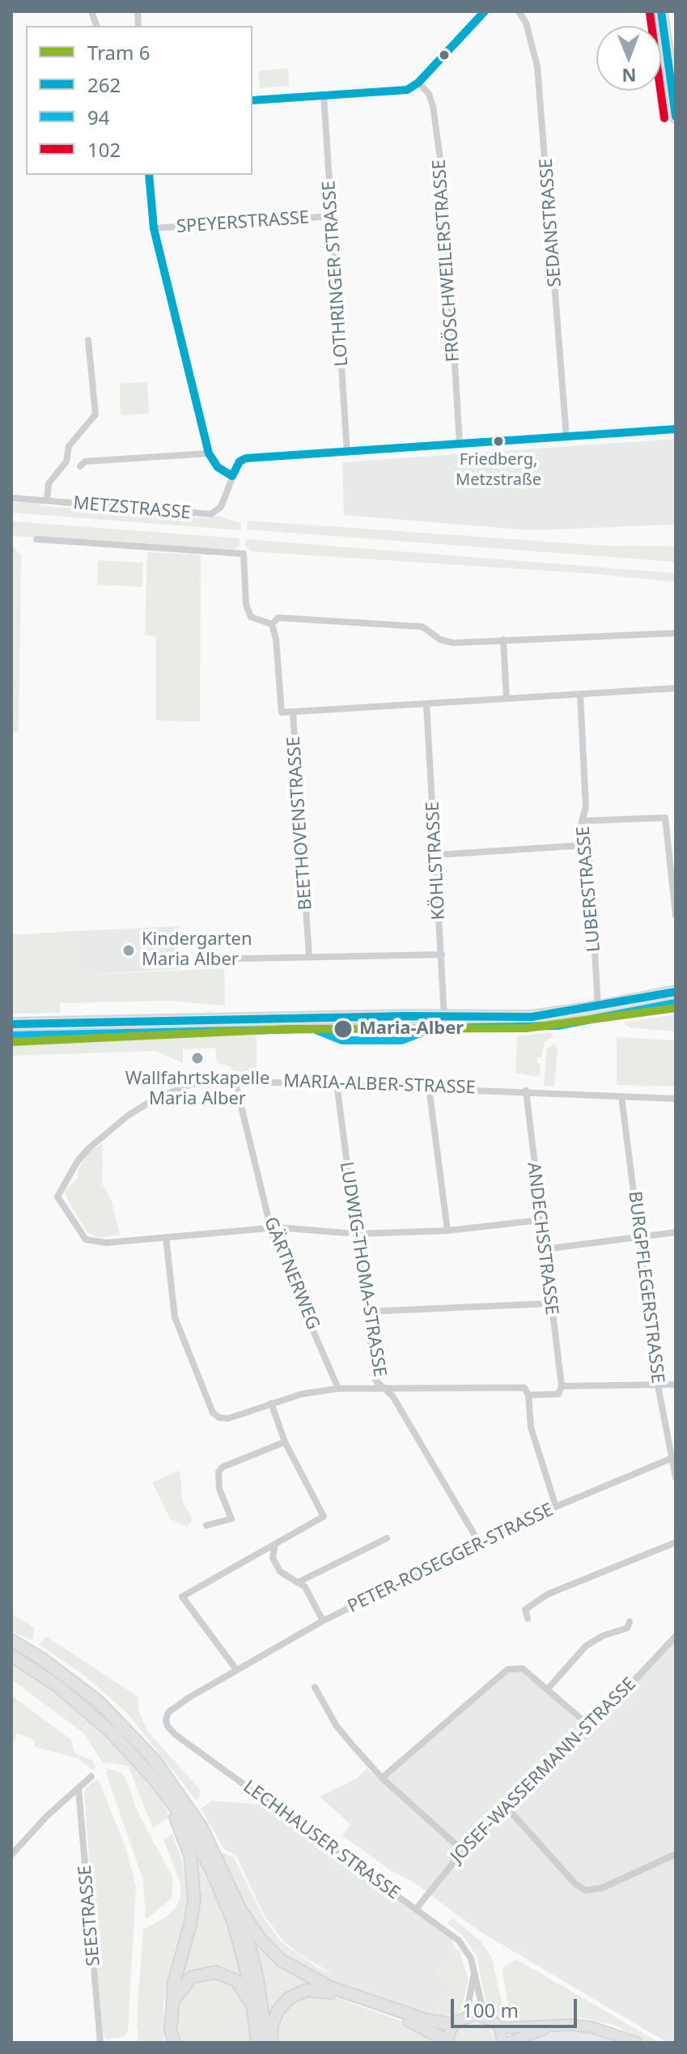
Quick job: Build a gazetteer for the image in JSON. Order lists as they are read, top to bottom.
{
  "streets": {
    "street": [
      "SPEYERSTRASSE",
      "SEDANSTRASSE",
      "FRÖSCHWEILERSTRASSE",
      "LOTHRINGER STRASSE",
      "METZSTRASSE",
      "BEETHOVENSTRASSE",
      "KÖHLSTRASSE",
      "LUBERSTRASSE",
      "MARIA-ALBER-STRASSE",
      "ANDECHSSTRASSE",
      "LUDWIG-THOMA-STRASSE",
      "GÄRTNERWEG",
      "BURGPFLEGERSTRASSE",
      "PETER-ROSEGGER-STRASSE",
      "JOSEF-WASSERMANN-STRASSE",
      "LECHHAUSER STRASSE",
      "SEESTRASSE"
    ]
  },
  "crossings": [
    ["SPEYERSTRASSE", "LOTHRINGER STRASSE"],
    ["SEDANSTRASSE", "METZSTRASSE"],
    ["FRÖSCHWEILERSTRASSE", "METZSTRASSE"],
    ["LOTHRINGER STRASSE", "METZSTRASSE"],
    ["MARIA-ALBER-STRASSE", "ANDECHSSTRASSE"],
    ["MARIA-ALBER-STRASSE", "LUDWIG-THOMA-STRASSE"],
    ["MARIA-ALBER-STRASSE", "GÄRTNERWEG"],
    ["MARIA-ALBER-STRASSE", "BURGPFLEGERSTRASSE"],
    ["LUDWIG-THOMA-STRASSE", "PETER-ROSEGGER-STRASSE"],
    ["BURGPFLEGERSTRASSE", "PETER-ROSEGGER-STRASSE"],
    ["PETER-ROSEGGER-STRASSE", "LECHHAUSER STRASSE"],
    ["JOSEF-WASSERMANN-STRASSE", "LECHHAUSER STRASSE"]
  ],
  "places": [
    "Friedberg, Metzstraße",
    "Kindergarten Maria Alber",
    "Maria-Alber",
    "Wallfahrtskapelle Maria Alber"
  ],
  "lines": [
    "transit line 262",
    "transit line 102",
    "transit line 94",
    "tram line 6"
  ],
  "legend": [
    "Tram 6",
    "262",
    "94",
    "102"
  ],
  "scale_bar": "100 m",
  "north": "bottom"
}
